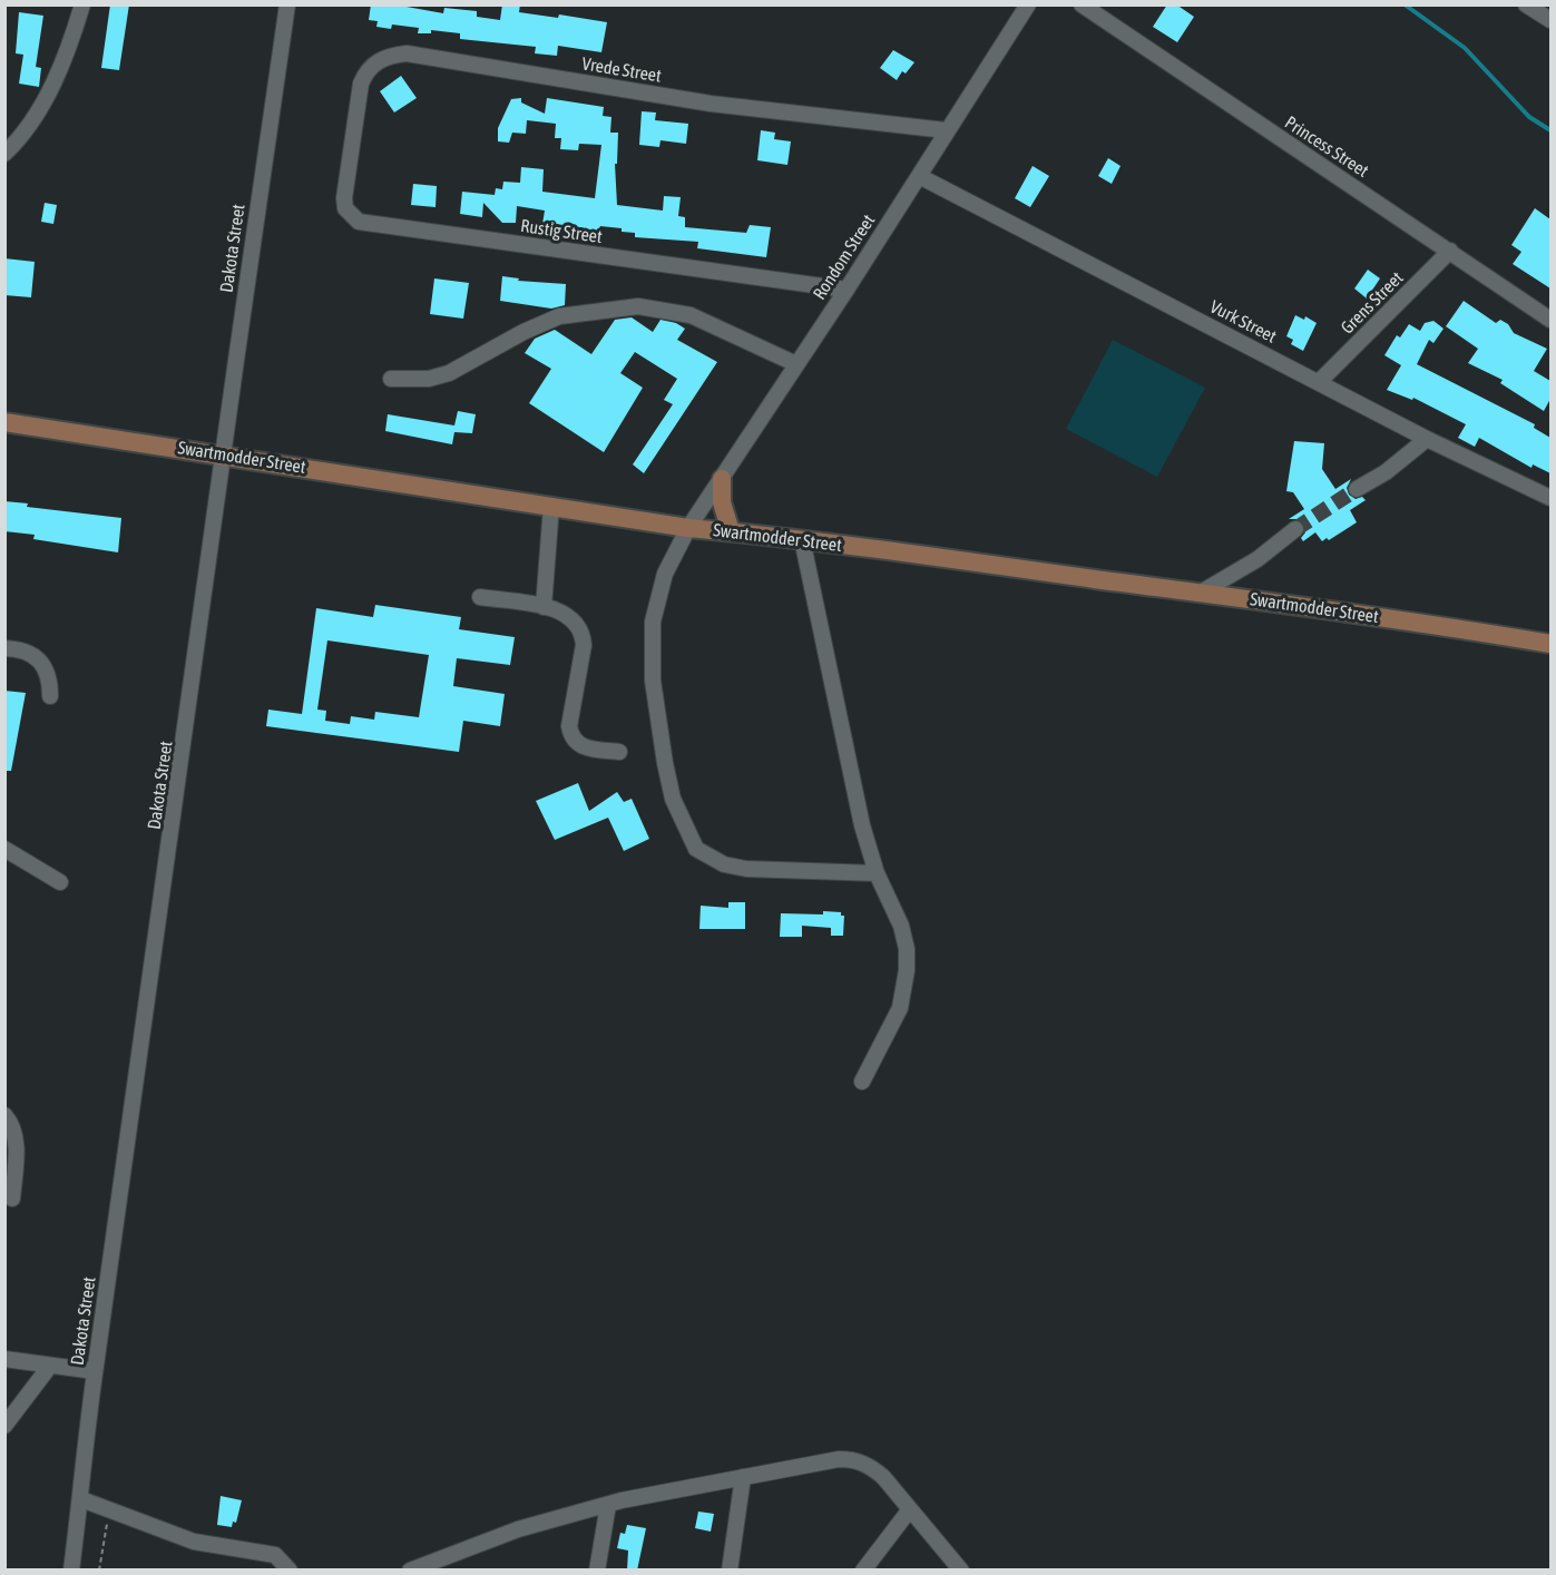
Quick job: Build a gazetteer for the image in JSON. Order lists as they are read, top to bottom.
{
  "streets": {
    "main road": ["Swartmodder Street"],
    "street": [
      "Vrede Street",
      "Princess Street",
      "Rustig Street",
      "Dakota Street",
      "Rondom Street",
      "Grens Street",
      "Vurk Street"
    ]
  },
  "crossings": [
    ["Vrede Street", "Rustig Street"],
    ["Vrede Street", "Rondom Street"],
    ["Princess Street", "Grens Street"],
    ["Rustig Street", "Rondom Street"],
    ["Dakota Street", "Swartmodder Street"],
    ["Rondom Street", "Vurk Street"],
    ["Rondom Street", "Swartmodder Street"],
    ["Grens Street", "Vurk Street"]
  ]
}
